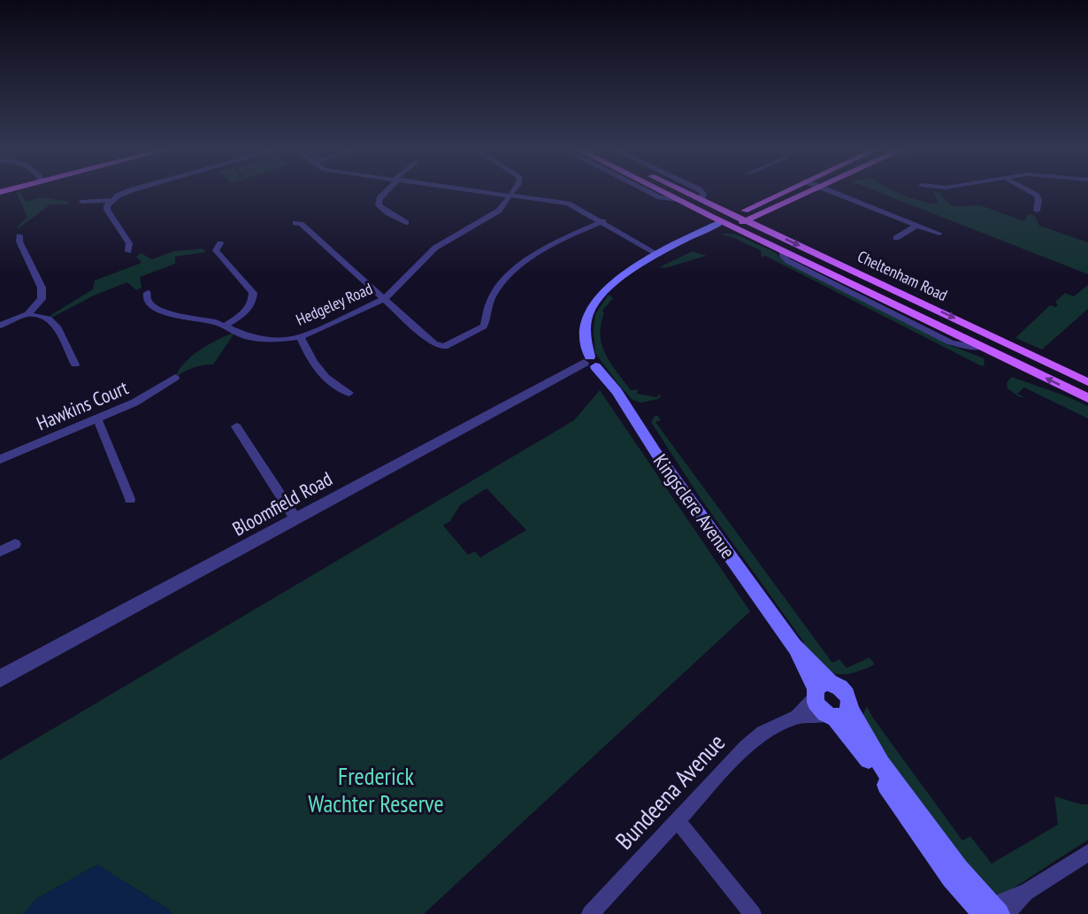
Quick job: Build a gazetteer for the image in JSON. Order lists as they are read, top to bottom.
{
  "streets": {
    "main road": ["Cheltenham Road", "Kingsclere Avenue"],
    "street": [
      "Hedgeley Road",
      "Hawkins Court",
      "Bloomfield Road",
      "Bundeena Avenue"
    ]
  },
  "crossings": [
    ["Bloomfield Road", "Kingsclere Avenue"],
    ["Kingsclere Avenue", "Bundeena Avenue"]
  ],
  "parks": ["Frederick Wachter Reserve"]
}
